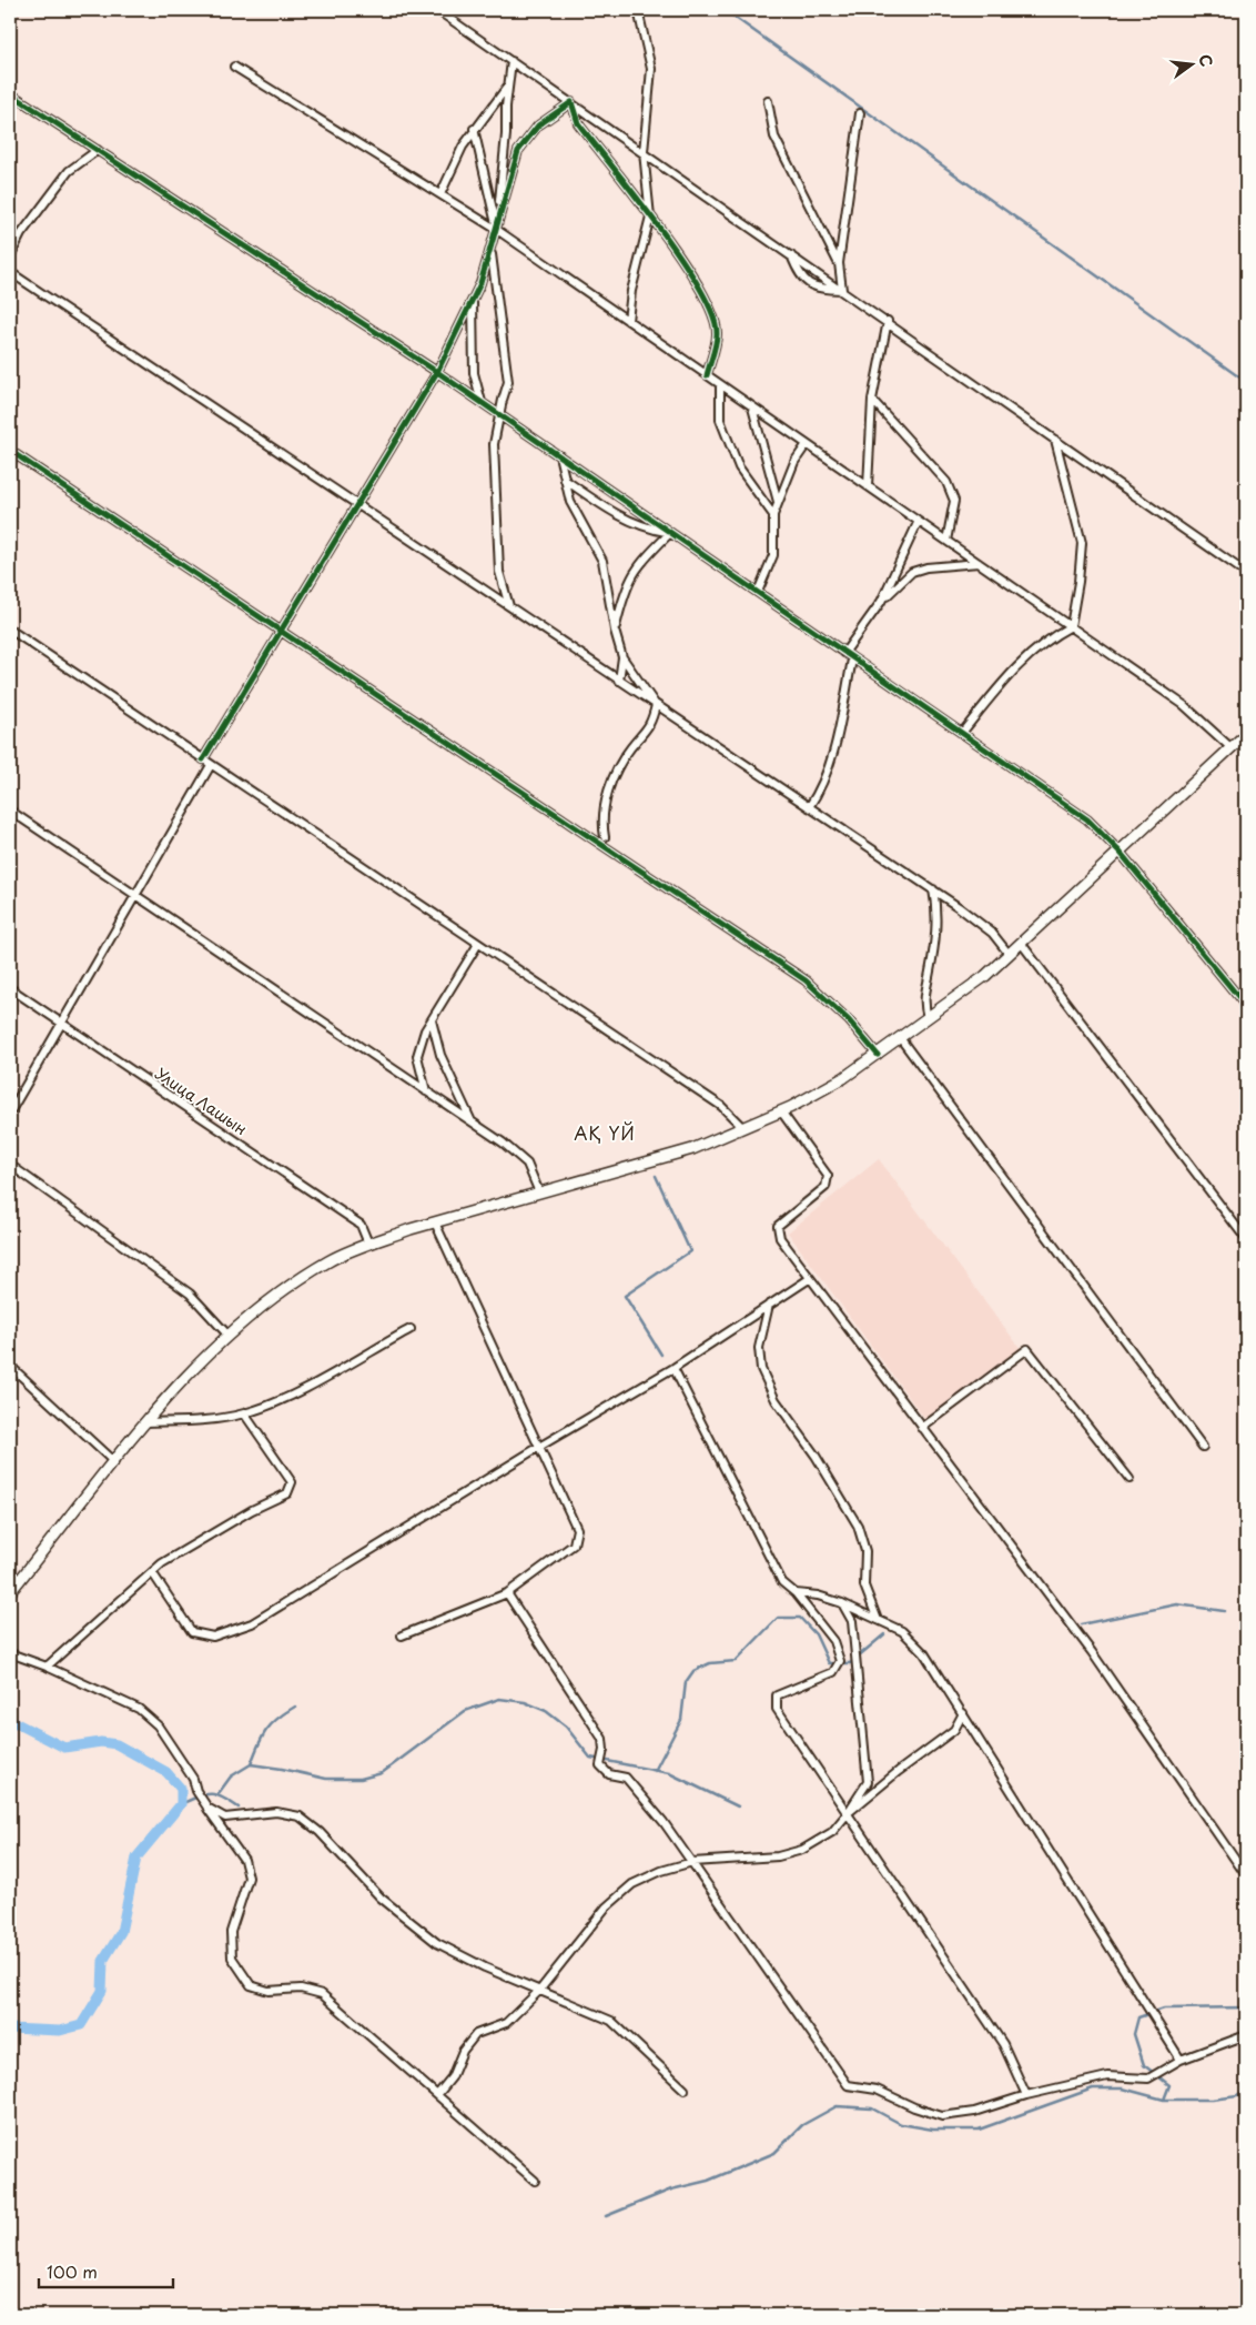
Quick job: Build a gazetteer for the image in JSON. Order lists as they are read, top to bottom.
{
  "streets": {
    "street": ["Улица Лашын"]
  },
  "districts": ["АҚ ҮЙ"],
  "scale_bar": "100 m",
  "north": "right"
}
